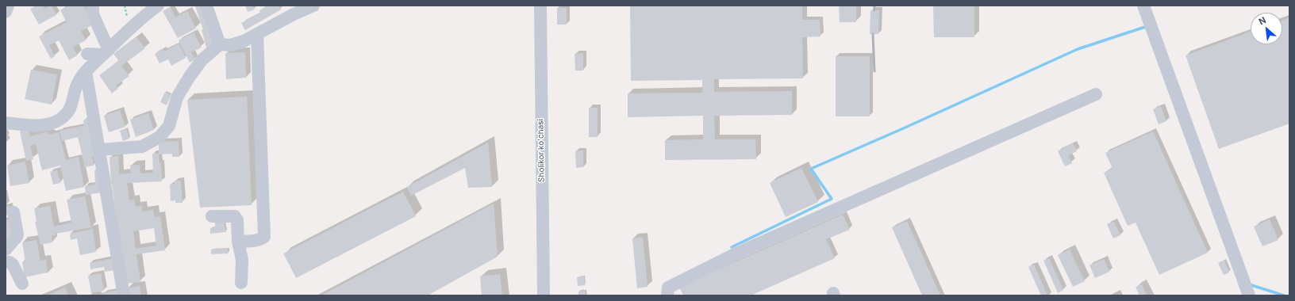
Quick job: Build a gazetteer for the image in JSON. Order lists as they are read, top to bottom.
{
  "streets": {
    "street": ["Sholikor ko'chasi"]
  },
  "north": "top left"
}
